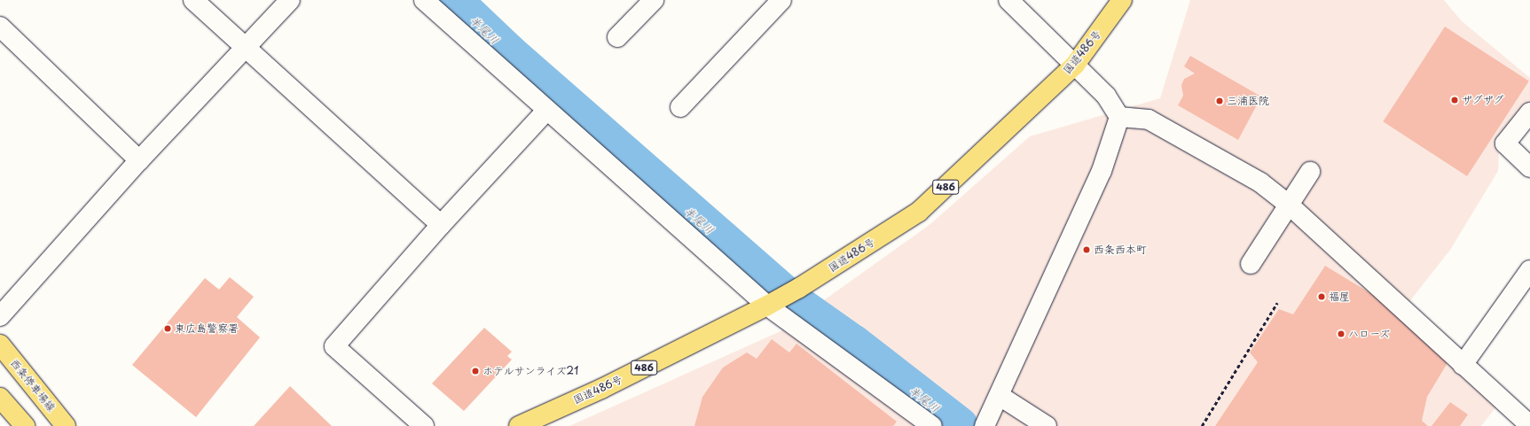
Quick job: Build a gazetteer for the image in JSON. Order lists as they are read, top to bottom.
{
  "streets": {
    "main road": ["国道486号", "486", "西条停車場線"]
  },
  "water": ["半尾川"],
  "places": [
    "ザグザグ",
    "三浦医院",
    "西条西本町",
    "福屋",
    "東広島警察署",
    "ハローズ",
    "ホテルサンライズ21"
  ]
}
